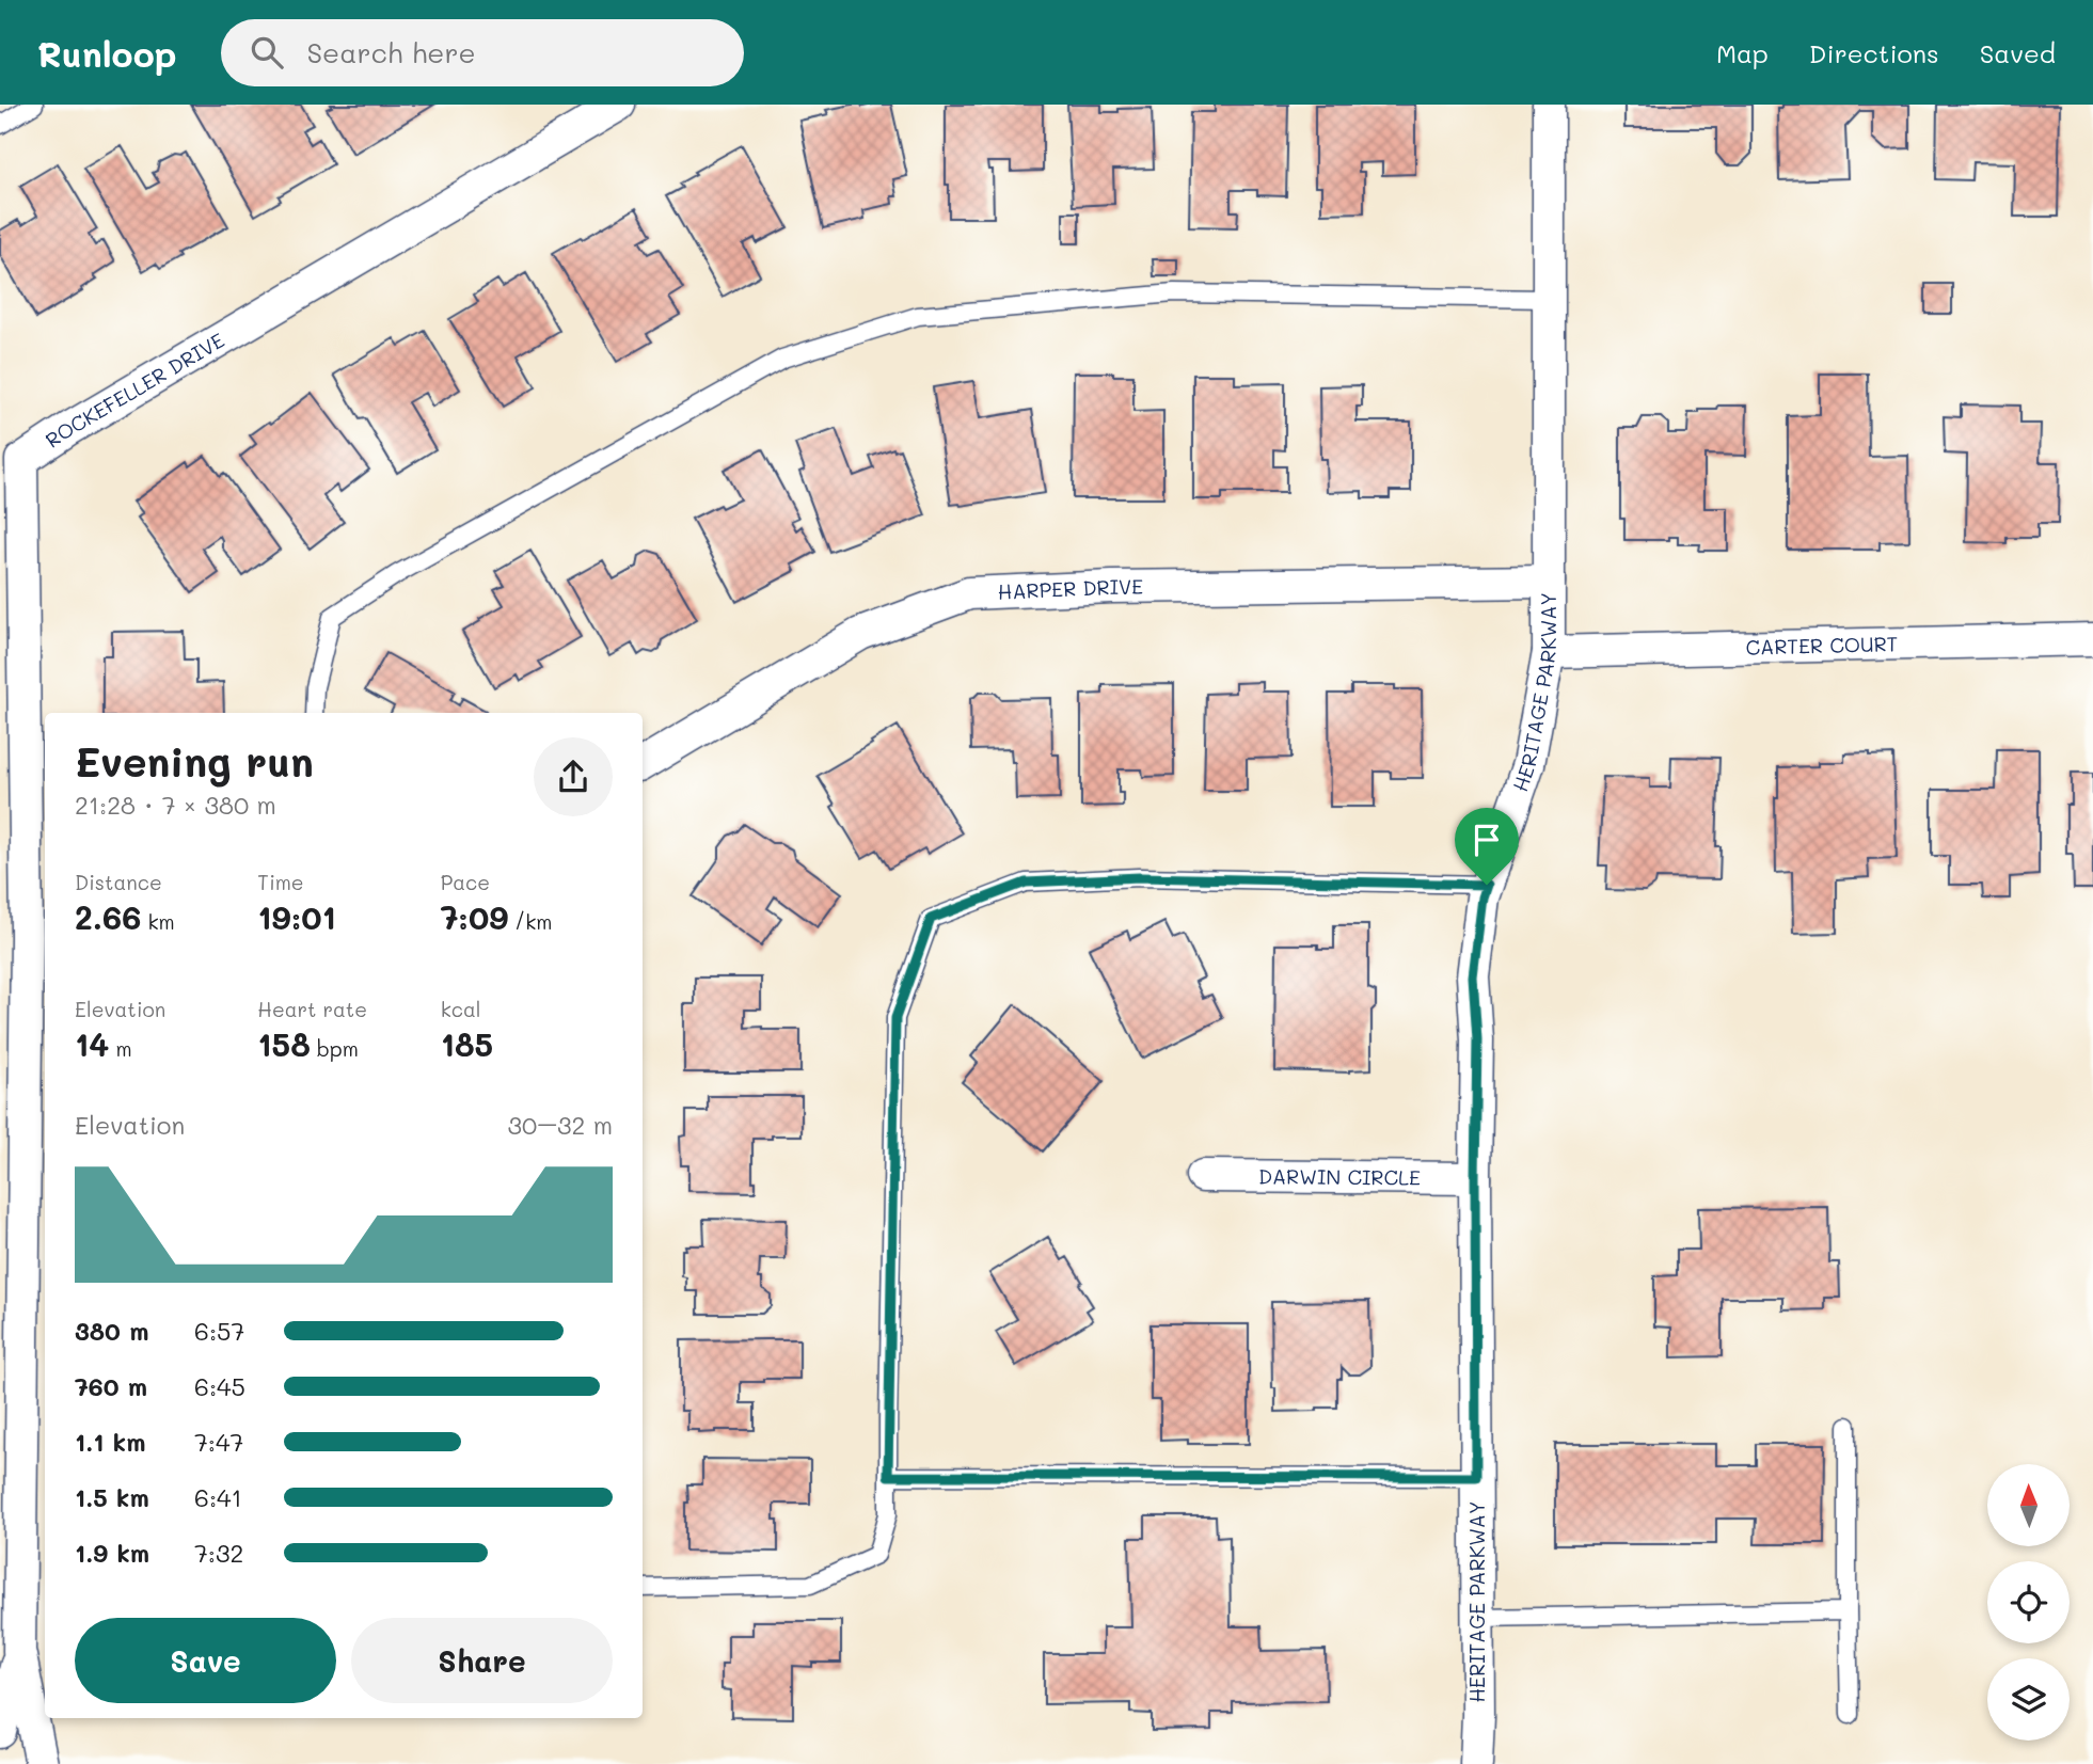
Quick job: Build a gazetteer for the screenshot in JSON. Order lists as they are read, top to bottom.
{
  "streets": {
    "street": [
      "ROCKEFELLER DRIVE",
      "HARPER DRIVE",
      "CARTER COURT",
      "HERITAGE PARKWAY",
      "DARWIN CIRCLE"
    ]
  },
  "crossings": [
    ["HARPER DRIVE", "HERITAGE PARKWAY"],
    ["CARTER COURT", "HERITAGE PARKWAY"],
    ["HERITAGE PARKWAY", "DARWIN CIRCLE"]
  ],
  "north": "top",
  "page": {
    "header": "Runloop",
    "search": "Search here",
    "nav": ["Map", "Directions", "Saved"],
    "heading": ["Evening run", "21:28 · 7 × 380 m"],
    "stats": [
      ["Distance", "2.66 km"],
      ["Time", "19:01"],
      ["Pace", "7:09 /km"],
      ["Elevation", "14 m"],
      ["Heart rate", "158 bpm"],
      ["kcal", "185"]
    ],
    "chart": ["Elevation", "30–32 m"],
    "list": [
      {
        "name": "380 m",
        "note": "6:57"
      },
      {
        "name": "760 m",
        "note": "6:45"
      },
      {
        "name": "1.1 km",
        "note": "7:47"
      },
      {
        "name": "1.5 km",
        "note": "6:41"
      },
      {
        "name": "1.9 km",
        "note": "7:32"
      }
    ],
    "buttons": ["Save", "Share"]
  }
}
